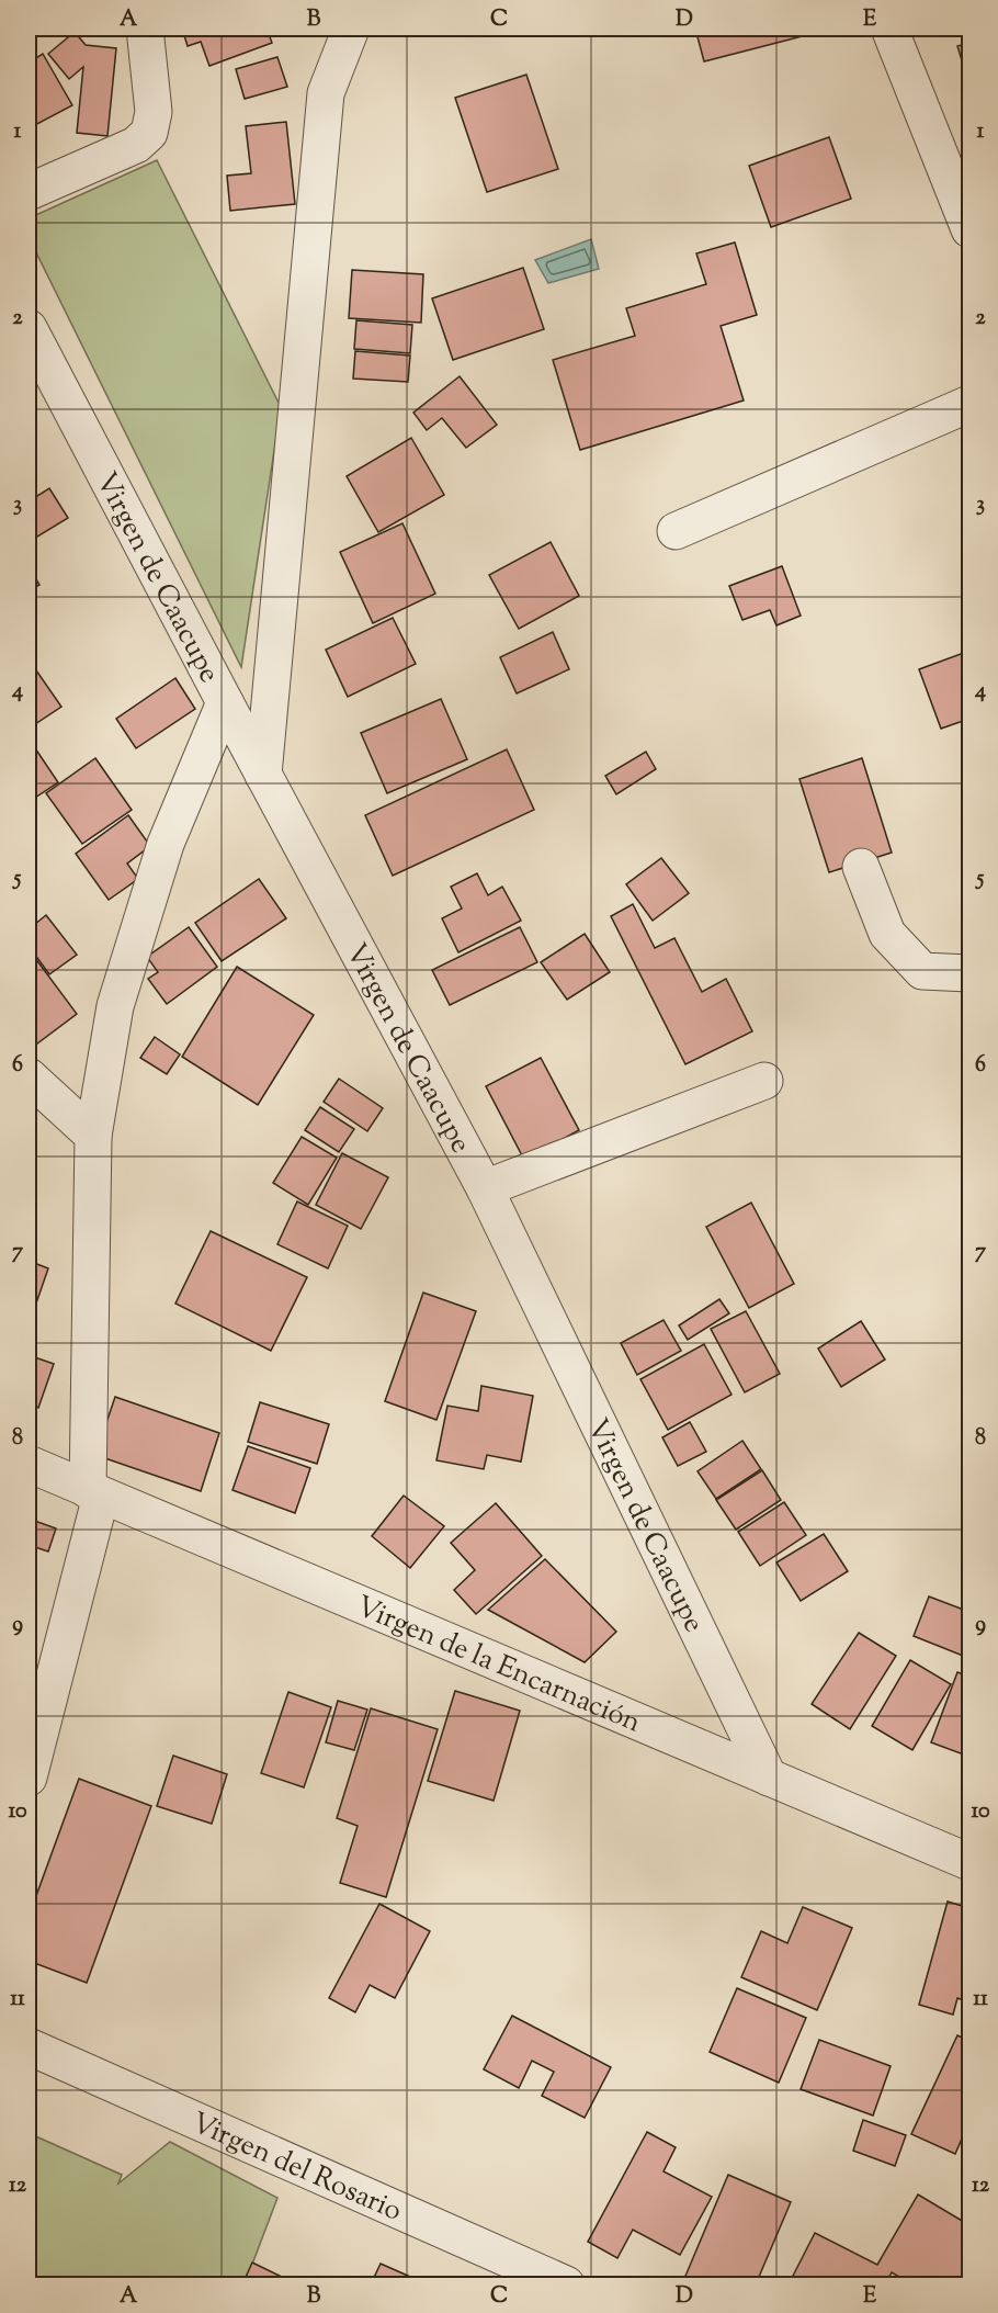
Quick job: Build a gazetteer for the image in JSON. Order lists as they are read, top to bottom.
{
  "streets": {
    "street": ["Virgen de Caacupe", "Virgen de la Encarnación", "Virgen del Rosario"]
  },
  "crossings": [
    ["Virgen de Caacupe", "Virgen de la Encarnación"]
  ],
  "grid": {
    "columns": [
      "A",
      "B",
      "C",
      "D",
      "E"
    ],
    "rows": [
      "1",
      "2",
      "3",
      "4",
      "5",
      "6",
      "7",
      "8",
      "9",
      "10",
      "11",
      "12"
    ]
  }
}
